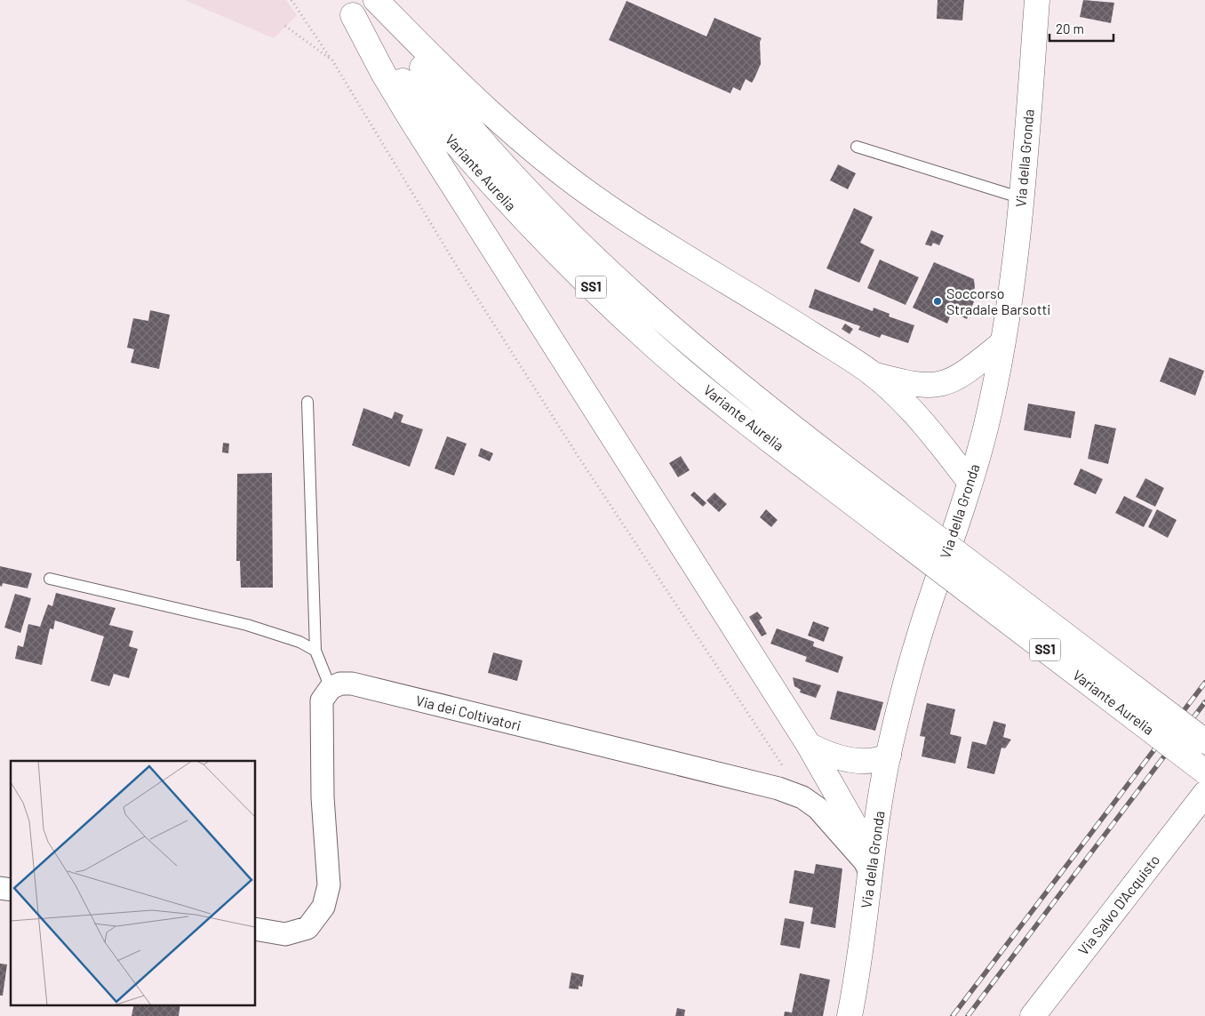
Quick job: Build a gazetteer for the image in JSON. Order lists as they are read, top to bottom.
{
  "streets": {
    "main road": [
      "Via della Gronda",
      "Variante Aurelia",
      "SS1",
      "Via Salvo D'Acquisto"
    ],
    "street": ["Via dei Coltivatori"]
  },
  "crossings": [
    ["Via della Gronda", "Via dei Coltivatori"]
  ],
  "places": ["Soccorso Stradale Barsotti"],
  "scale_bar": "20 m"
}
